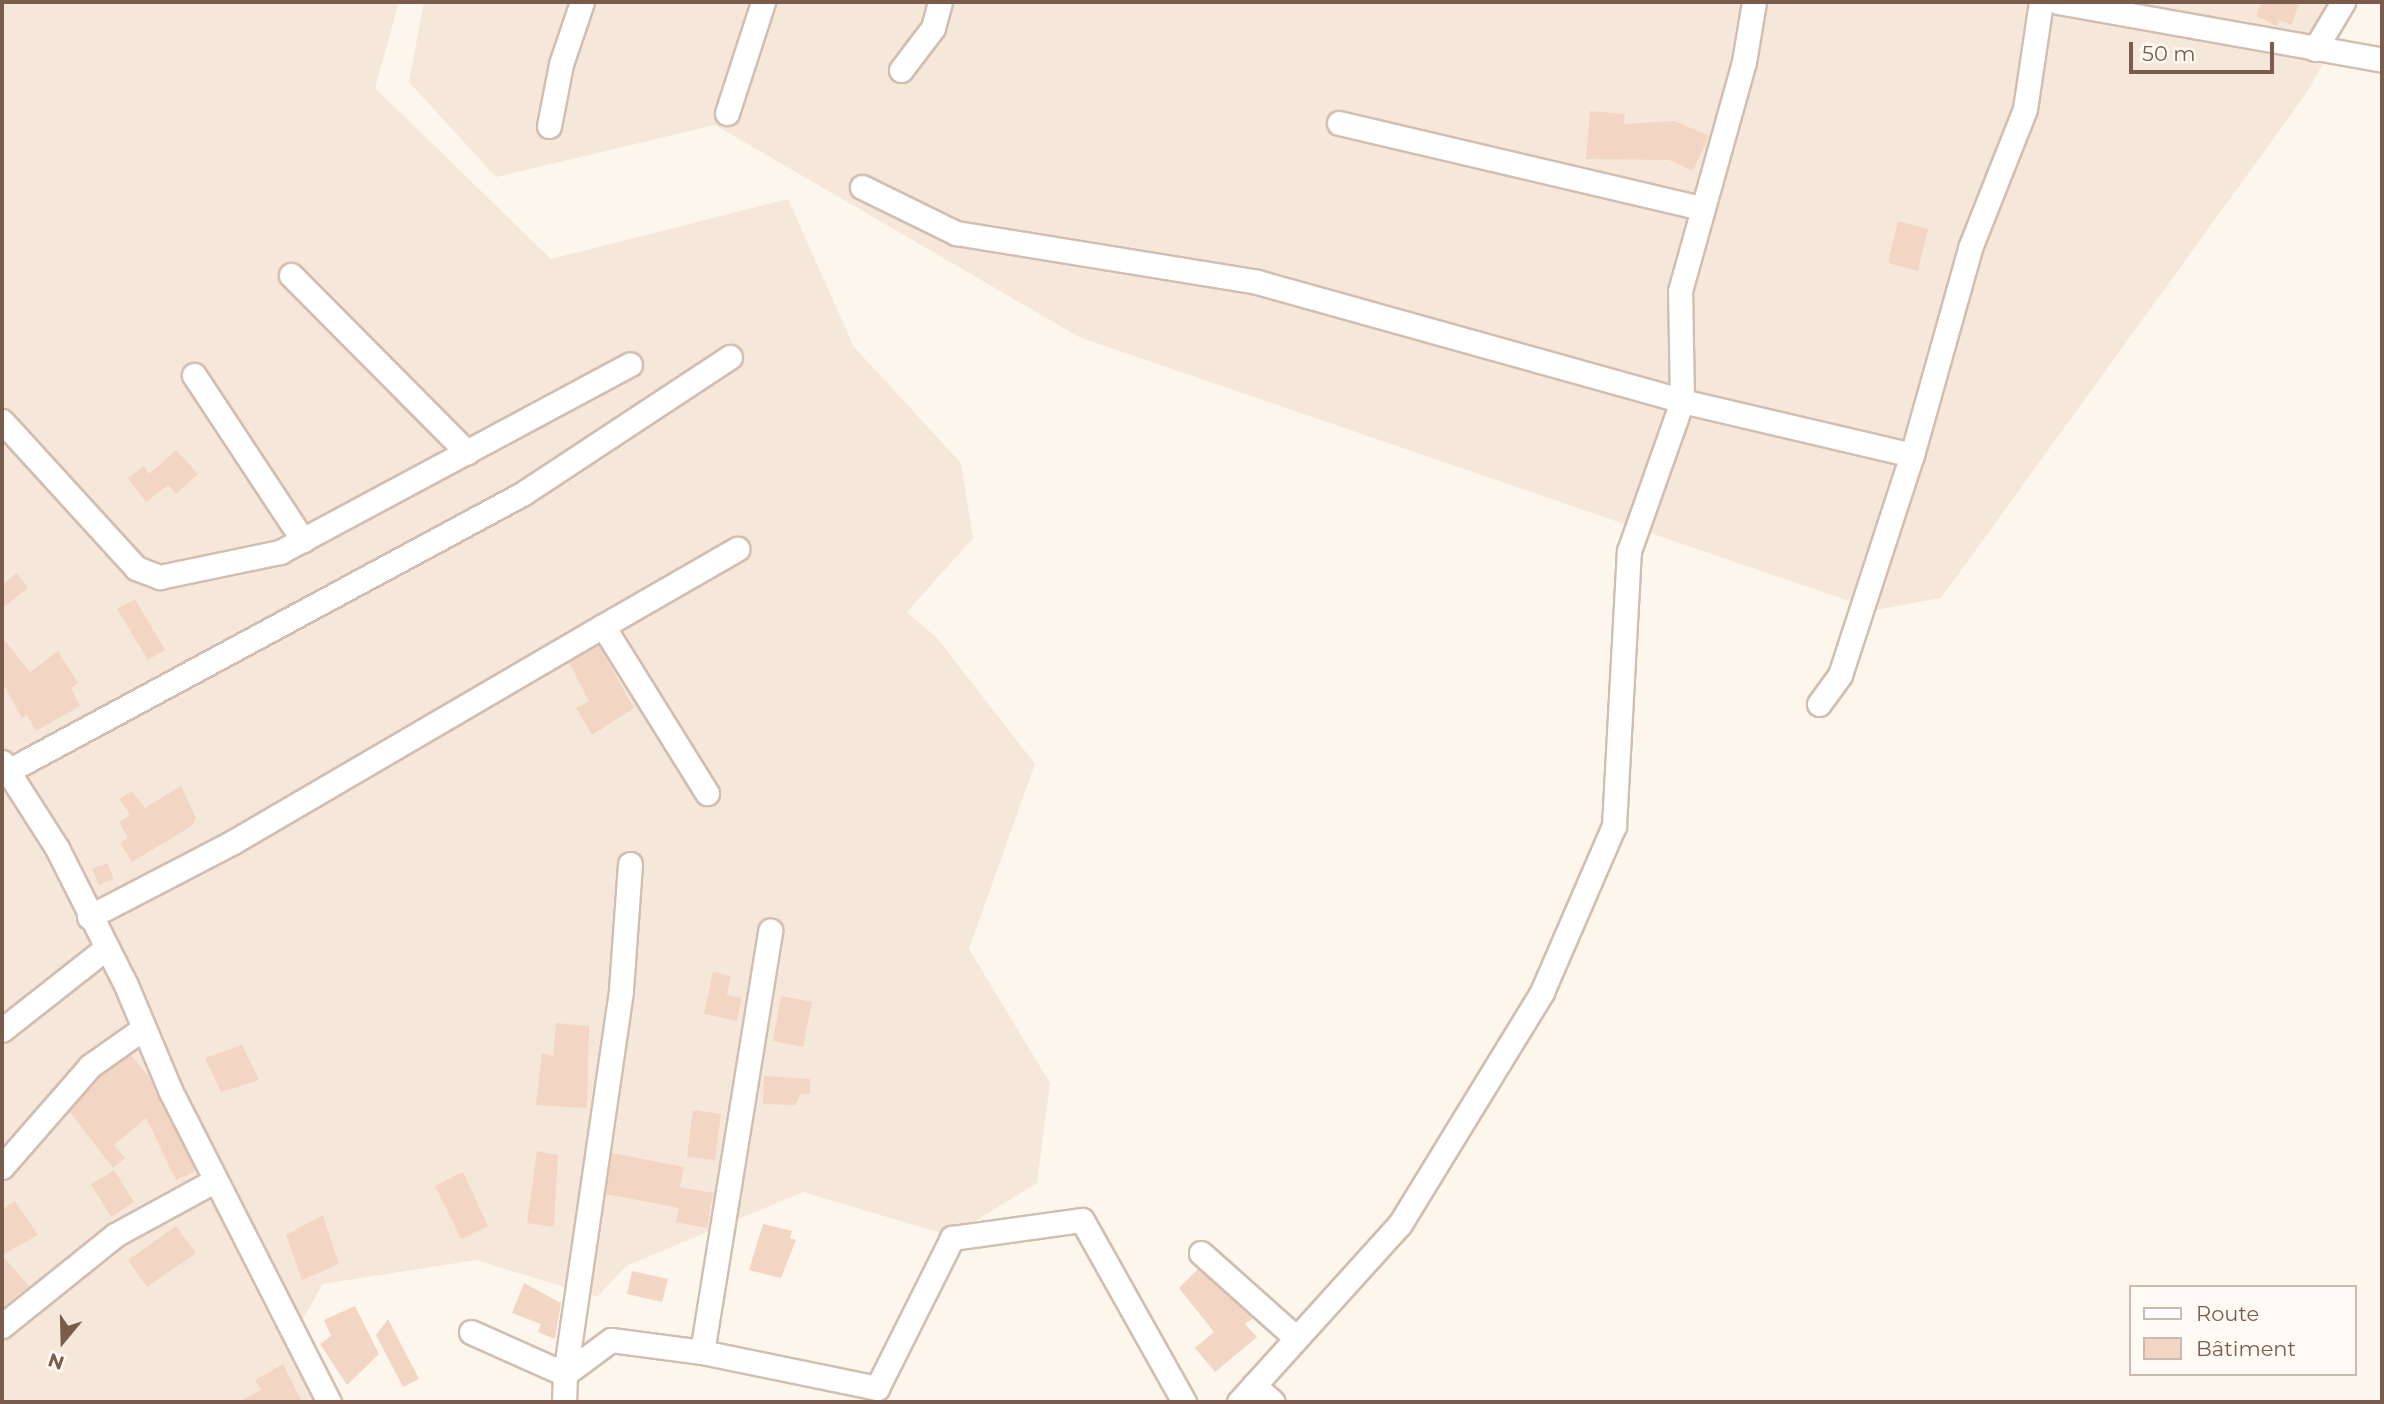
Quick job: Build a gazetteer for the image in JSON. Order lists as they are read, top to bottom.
{
  "legend": ["Route", "Bâtiment"],
  "scale_bar": "50 m",
  "north": "bottom"
}
